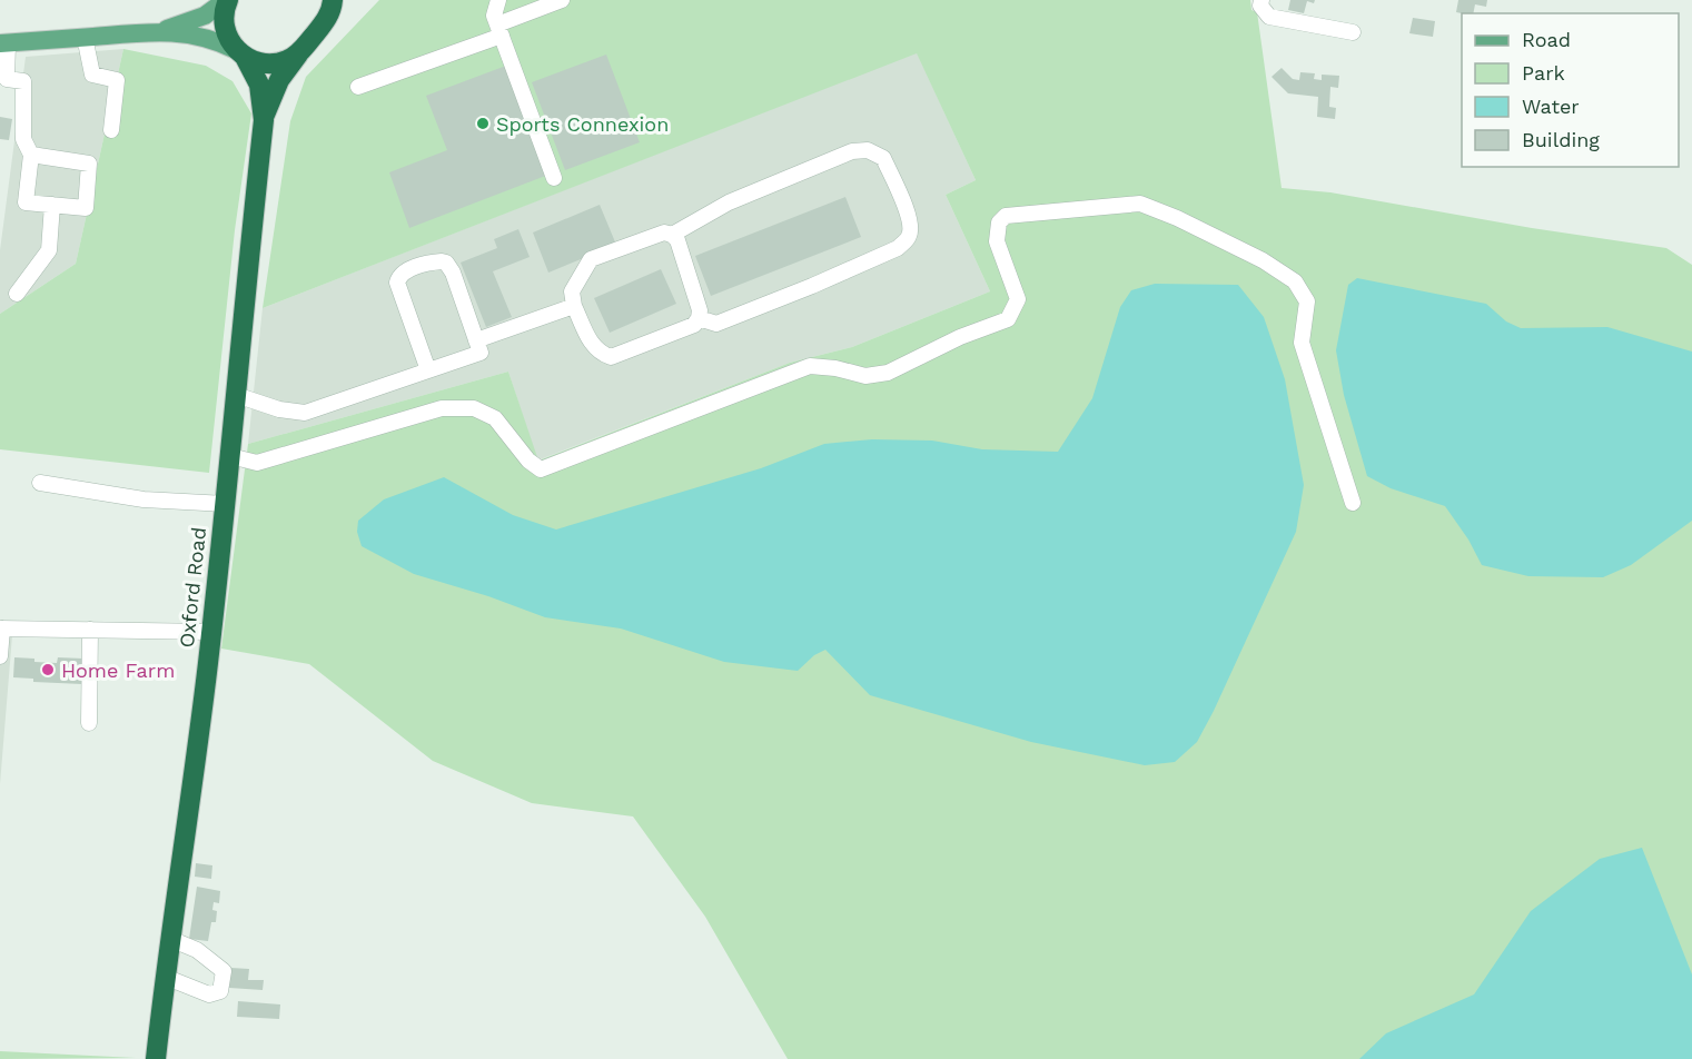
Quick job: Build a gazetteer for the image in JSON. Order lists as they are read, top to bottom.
{
  "streets": {
    "highway": ["Oxford Road"]
  },
  "places": ["Sports Connexion", "Home Farm"],
  "legend": [
    "Road",
    "Park",
    "Water",
    "Building"
  ]
}
